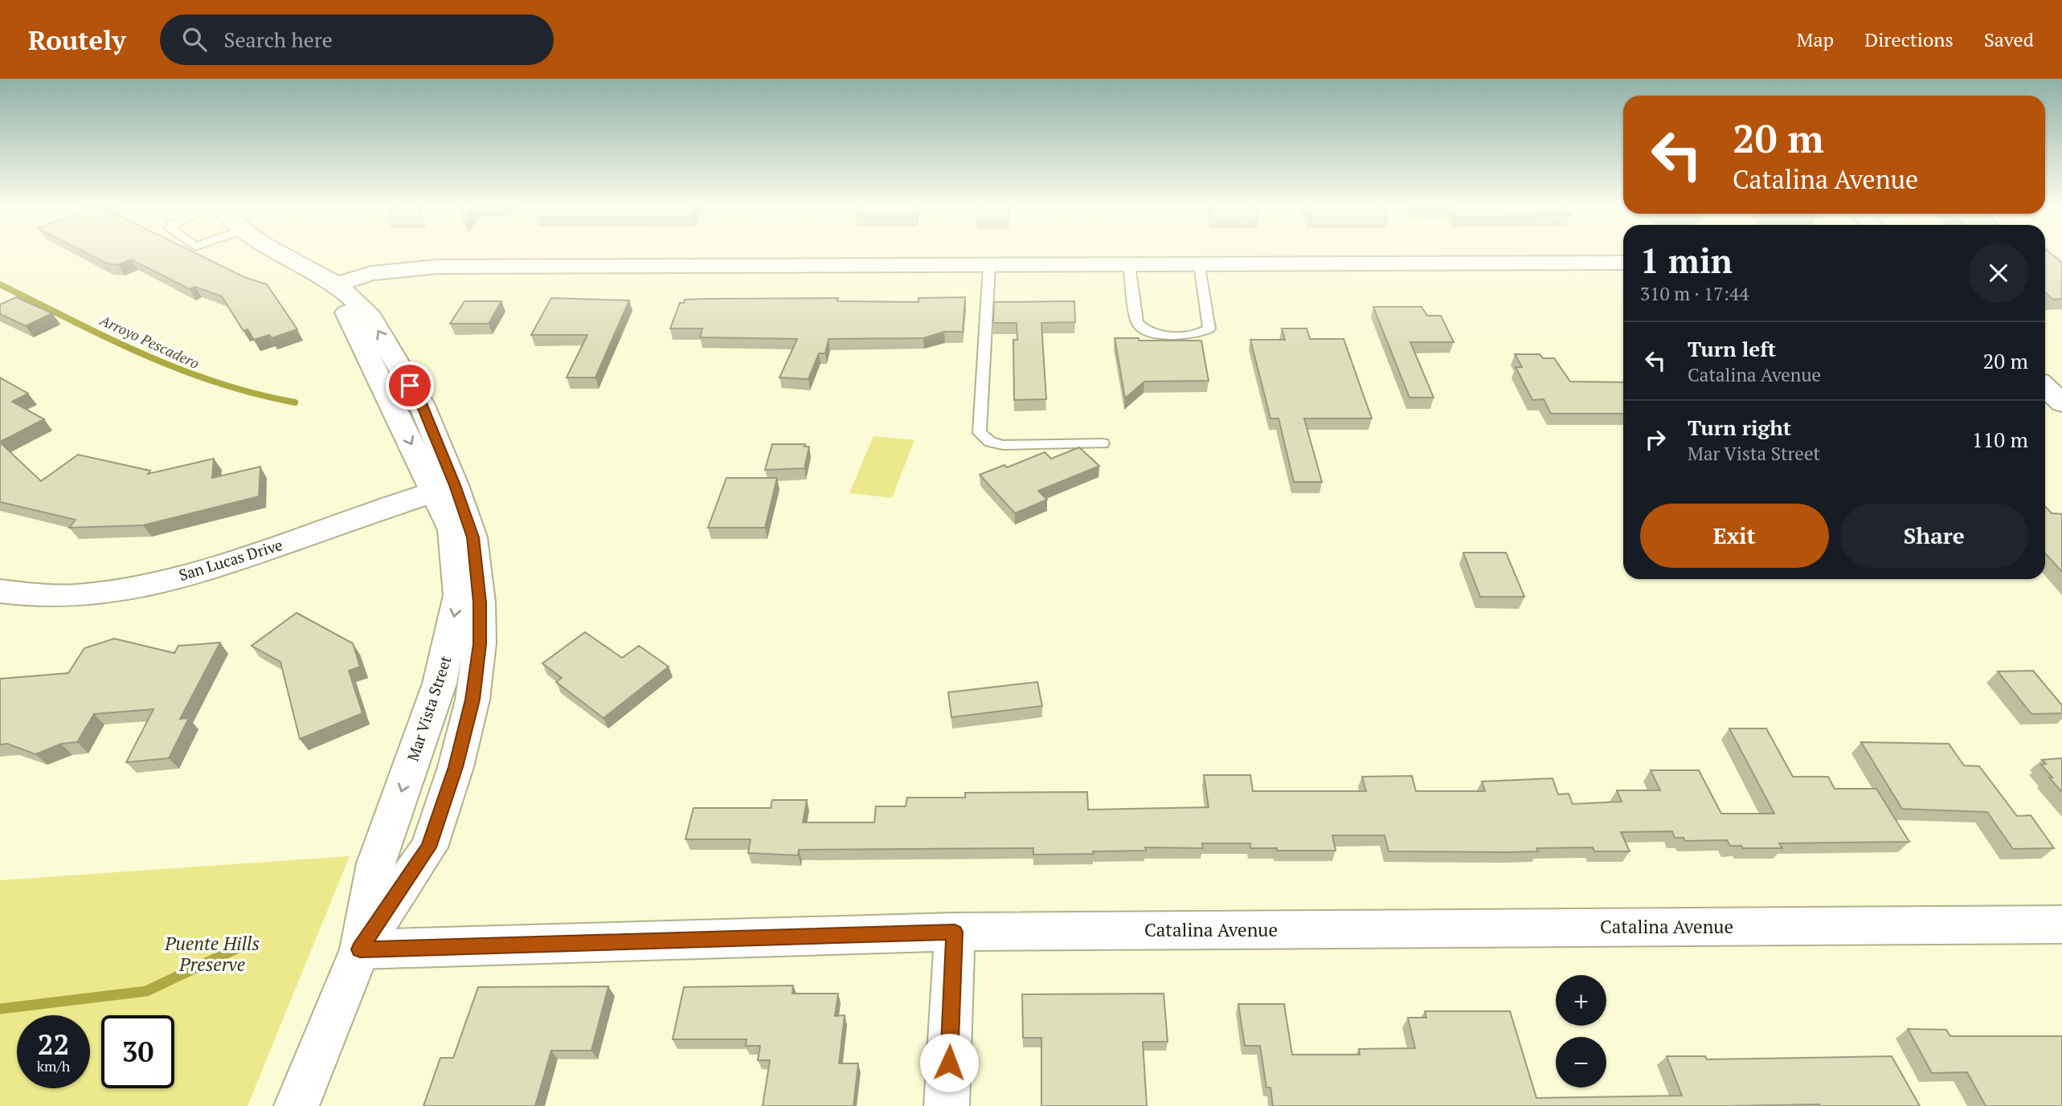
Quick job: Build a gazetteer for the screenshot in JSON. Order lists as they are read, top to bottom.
{
  "streets": {
    "street": ["San Lucas Drive", "Mar Vista Street", "Catalina Avenue"]
  },
  "crossings": [
    ["San Lucas Drive", "Mar Vista Street"],
    ["Mar Vista Street", "Catalina Avenue"]
  ],
  "water": ["Arroyo Pescadero"],
  "parks": ["Puente Hills Preserve"],
  "page": {
    "header": "Routely",
    "search": "Search here",
    "nav": ["Map", "Directions", "Saved"],
    "turn": ["20 m", "Catalina Avenue"],
    "heading": ["1 min", "310 m · 17:44"],
    "list": [
      {
        "name": "Turn left",
        "note": "Catalina Avenue",
        "value": "20 m"
      },
      {
        "name": "Turn right",
        "note": "Mar Vista Street",
        "value": "110 m"
      }
    ],
    "buttons": ["Exit", "Share"],
    "map_buttons": ["+", "−"],
    "speed": "22 km/h",
    "limit": "30"
  }
}
